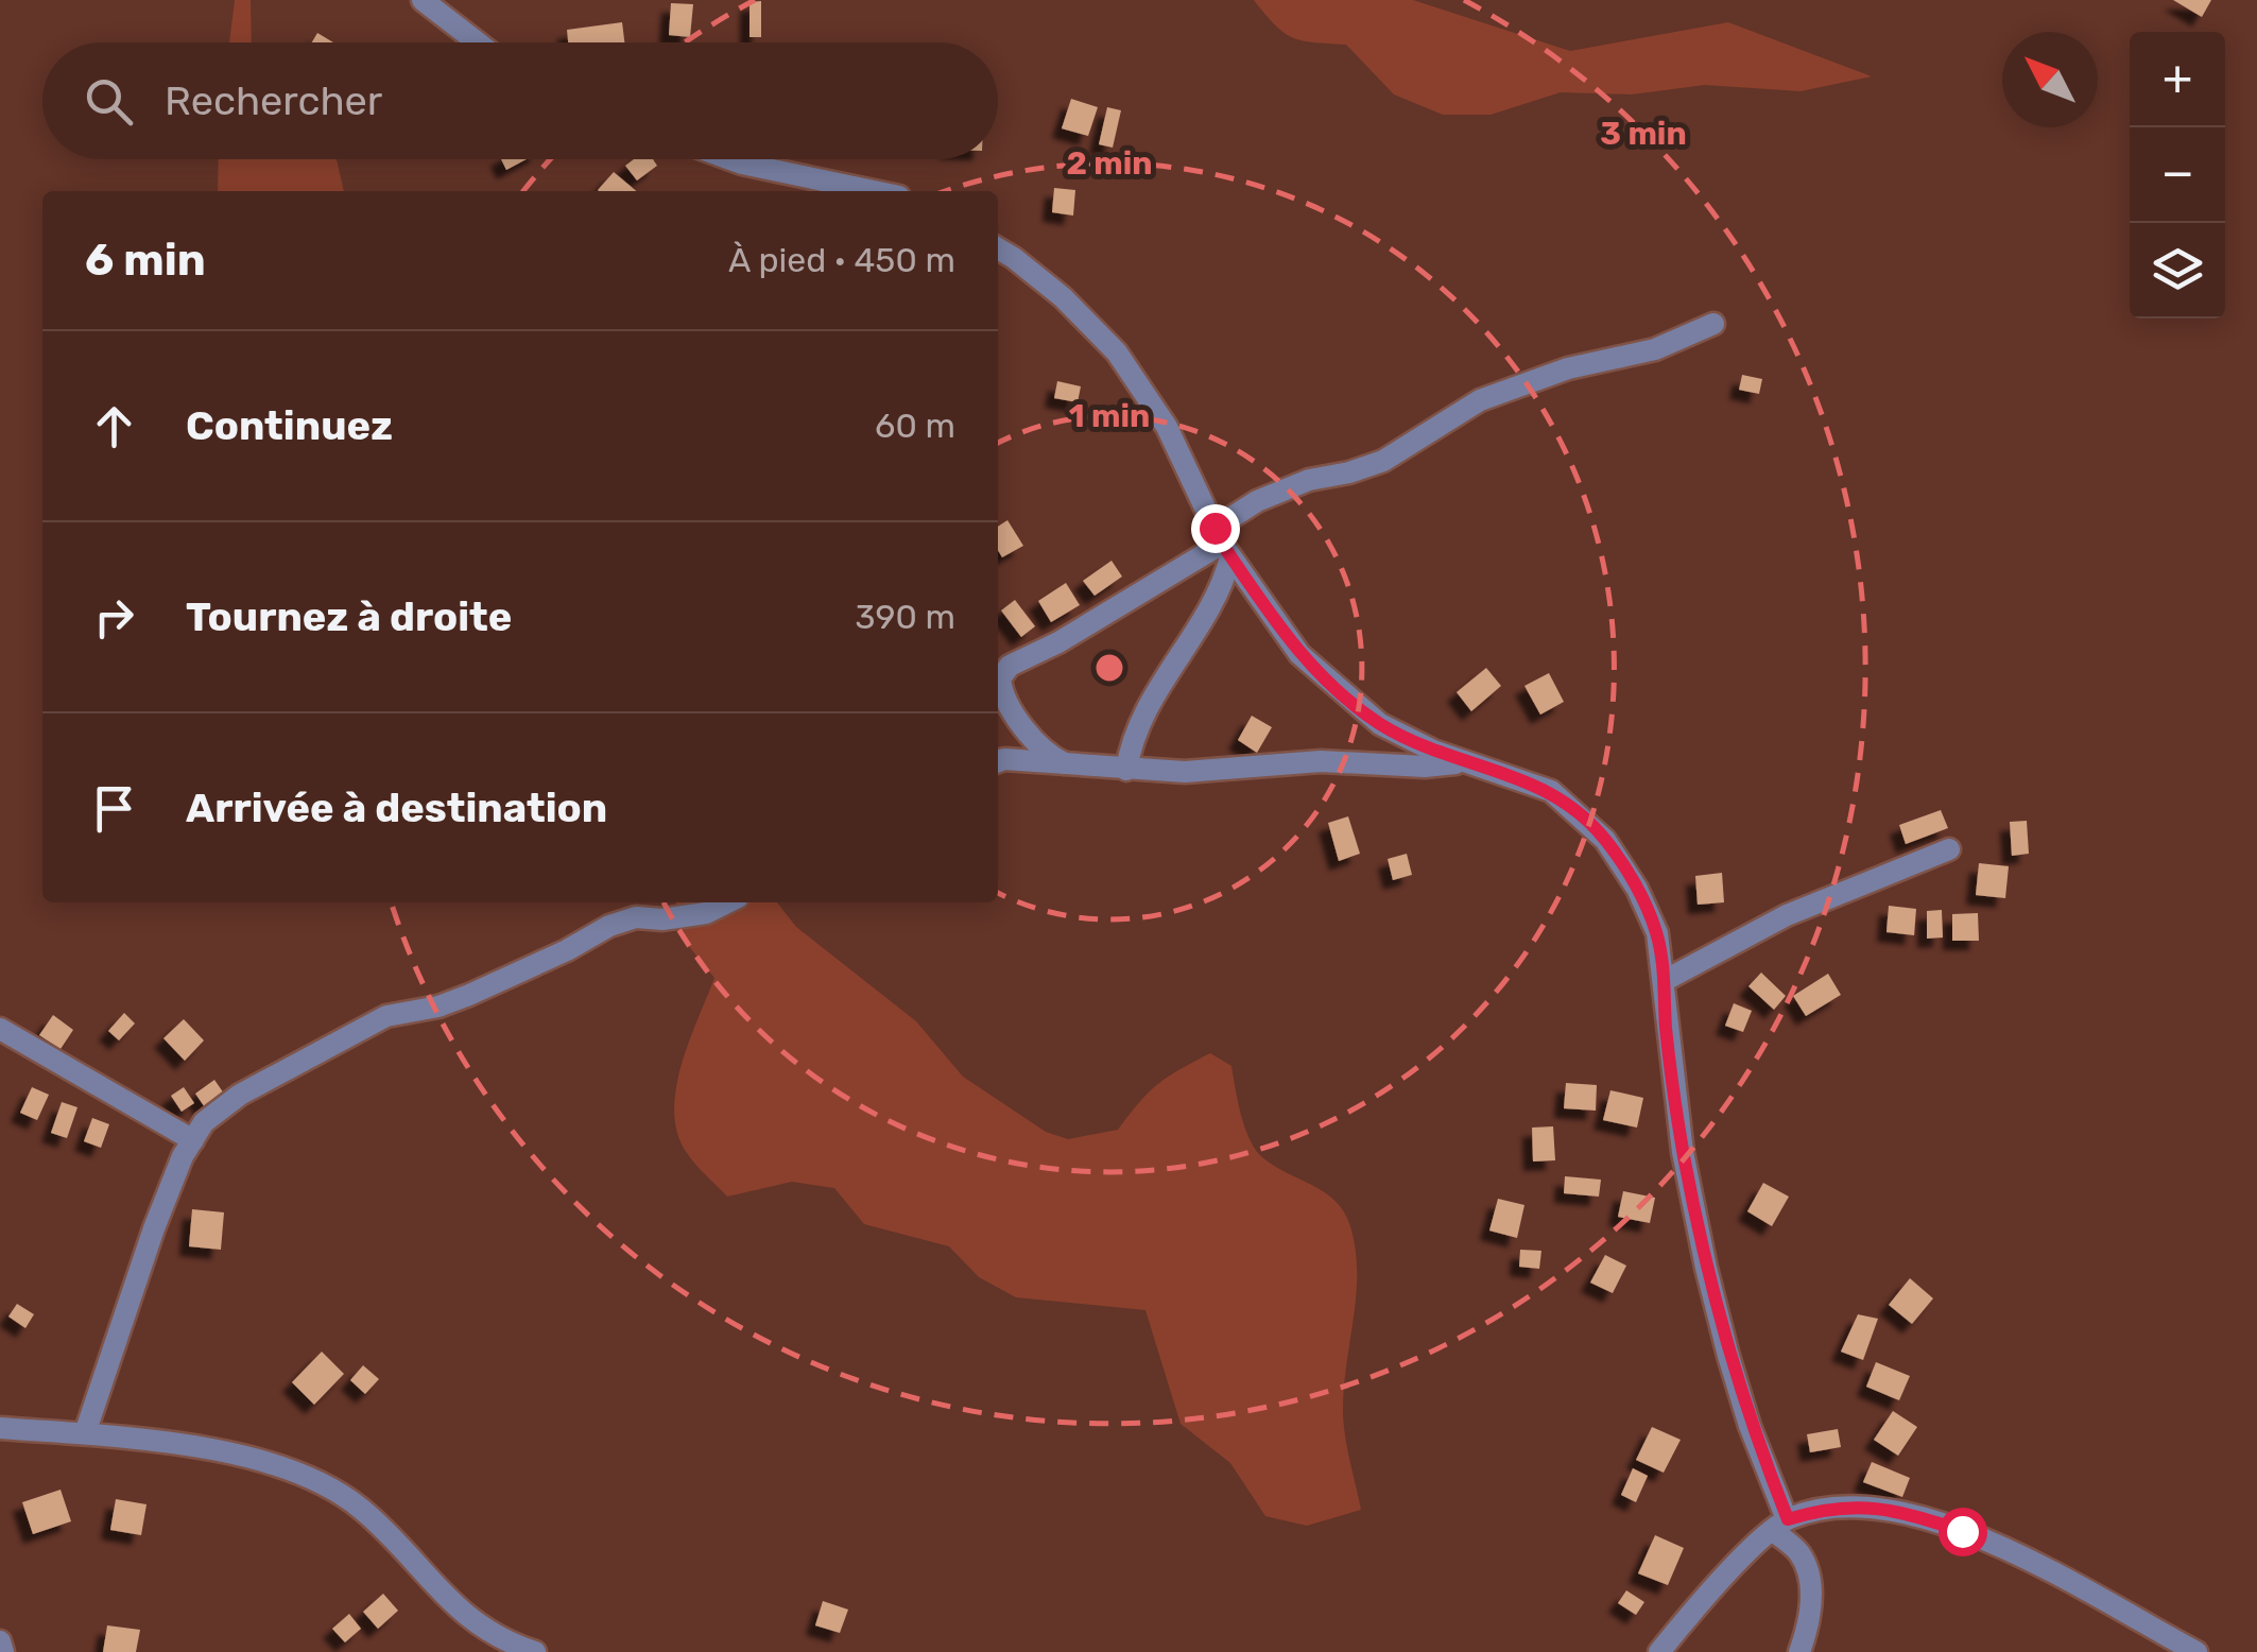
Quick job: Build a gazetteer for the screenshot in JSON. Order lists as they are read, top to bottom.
{
  "north": "top left",
  "page": {
    "map_buttons": ["+", "−"],
    "search": "Rechercher",
    "heading": ["6 min", "À pied · 450 m"],
    "list": [
      ["Continuez", "60 m"],
      ["Tournez à droite", "390 m"],
      "Arrivée à destination"
    ]
  },
  "rings": ["3 min", "2 min", "1 min"]
}
